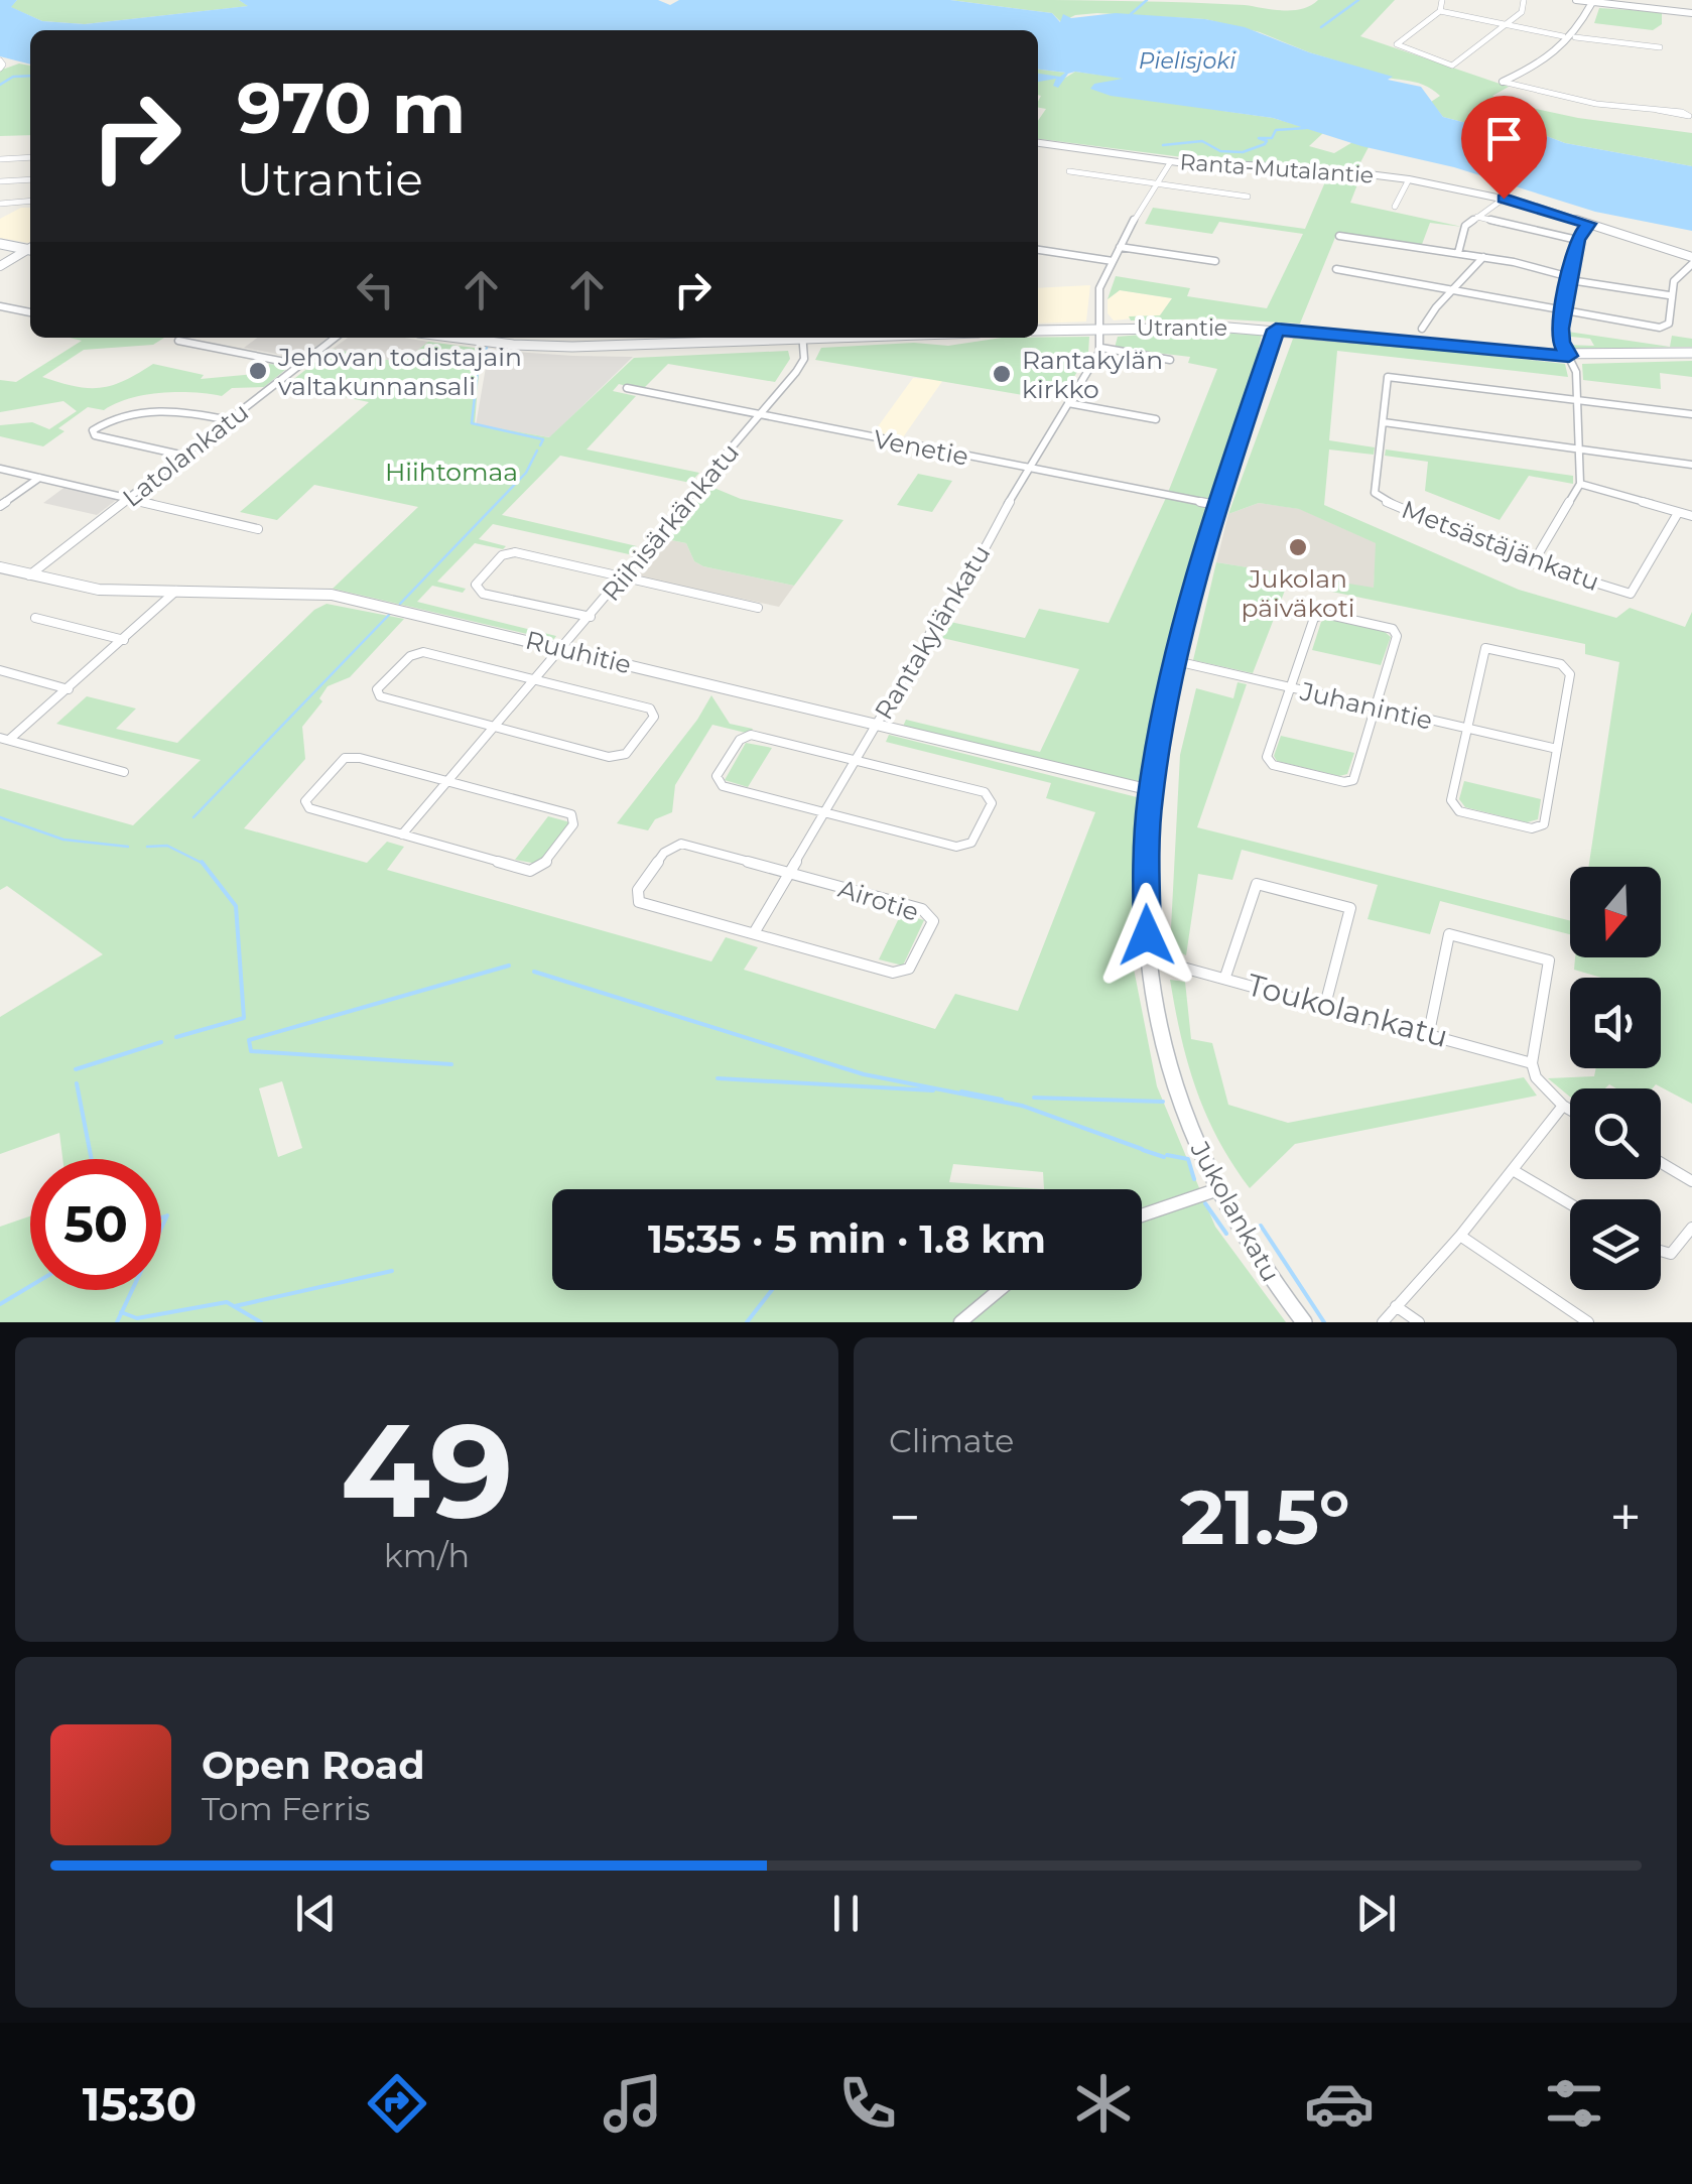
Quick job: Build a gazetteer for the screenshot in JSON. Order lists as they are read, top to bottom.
{
  "streets": {
    "main road": ["Utrantie", "Jukolankatu"],
    "street": [
      "Ranta-Mutalantie",
      "Venetie",
      "Latolankatu",
      "Riihisärkänkatu",
      "Metsästäjänkatu",
      "Rantakylänkatu",
      "Ruuhitie",
      "Juhanintie",
      "Airotie",
      "Toukolankatu"
    ]
  },
  "crossings": [
    ["Utrantie", "Jukolankatu"],
    ["Venetie", "Riihisärkänkatu"],
    ["Venetie", "Rantakylänkatu"],
    ["Venetie", "Jukolankatu"],
    ["Latolankatu", "Ruuhitie"],
    ["Riihisärkänkatu", "Ruuhitie"],
    ["Rantakylänkatu", "Ruuhitie"],
    ["Rantakylänkatu", "Airotie"],
    ["Ruuhitie", "Jukolankatu"],
    ["Juhanintie", "Jukolankatu"],
    ["Toukolankatu", "Jukolankatu"]
  ],
  "water": ["Pielisjoki"],
  "parks": ["Hiihtomaa"],
  "places": ["Jehovan todistajain valtakunnansali", "Rantakylän kirkko", "Jukolan päiväkoti"],
  "north": "bottom",
  "page": {
    "turn": ["970 m", "Utrantie"],
    "limit": "50",
    "trip": "15:35 · 5 min · 1.8 km",
    "tile": [
      ["49", "km/h"],
      "Climate"
    ],
    "heat": ["−", "21.5°", "+"],
    "song": ["Open Road", "Tom Ferris"],
    "tabs": "15:30"
  }
}
